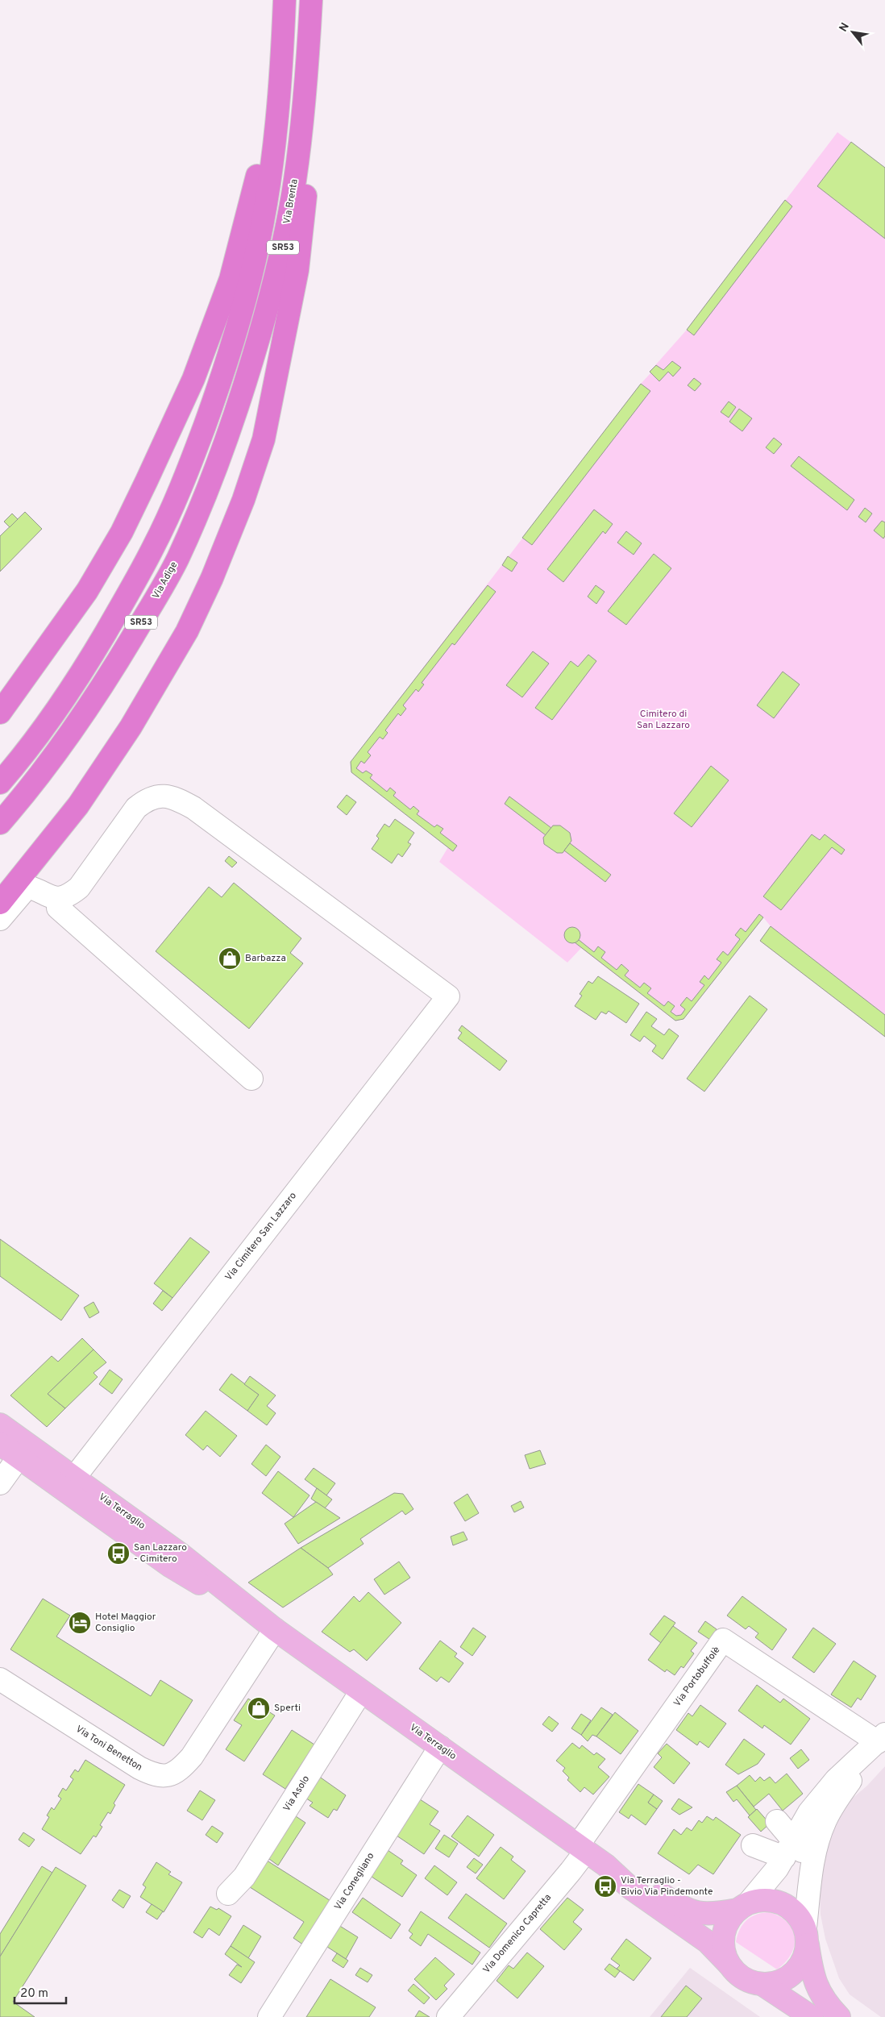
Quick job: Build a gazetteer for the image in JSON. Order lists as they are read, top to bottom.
{
  "streets": {
    "highway": ["Via Brenta", "SR53", "Via Adige"],
    "main road": ["Via Terraglio"],
    "street": [
      "Via Cimitero San Lazzaro",
      "Via Portobuffolè",
      "Via Toni Benetton",
      "Via Asolo",
      "Via Conegliano",
      "Via Domenico Capretta"
    ]
  },
  "crossings": [
    ["Via Brenta", "Via Adige"],
    ["Via Cimitero San Lazzaro", "Via Terraglio"],
    ["Via Terraglio", "Via Portobuffolè"],
    ["Via Terraglio", "Via Toni Benetton"],
    ["Via Terraglio", "Via Asolo"],
    ["Via Terraglio", "Via Conegliano"],
    ["Via Terraglio", "Via Domenico Capretta"],
    ["Via Portobuffolè", "Via Domenico Capretta"]
  ],
  "parks": ["Cimitero di San Lazzaro"],
  "places": {
    "shop": ["Barbazza", "Sperti"],
    "bus stop": ["San Lazzaro - Cimitero", "Via Terraglio - Bivio Via Pindemonte"],
    "hotel": ["Hotel Maggior Consiglio"]
  },
  "scale_bar": "20 m",
  "north": "top left"
}
